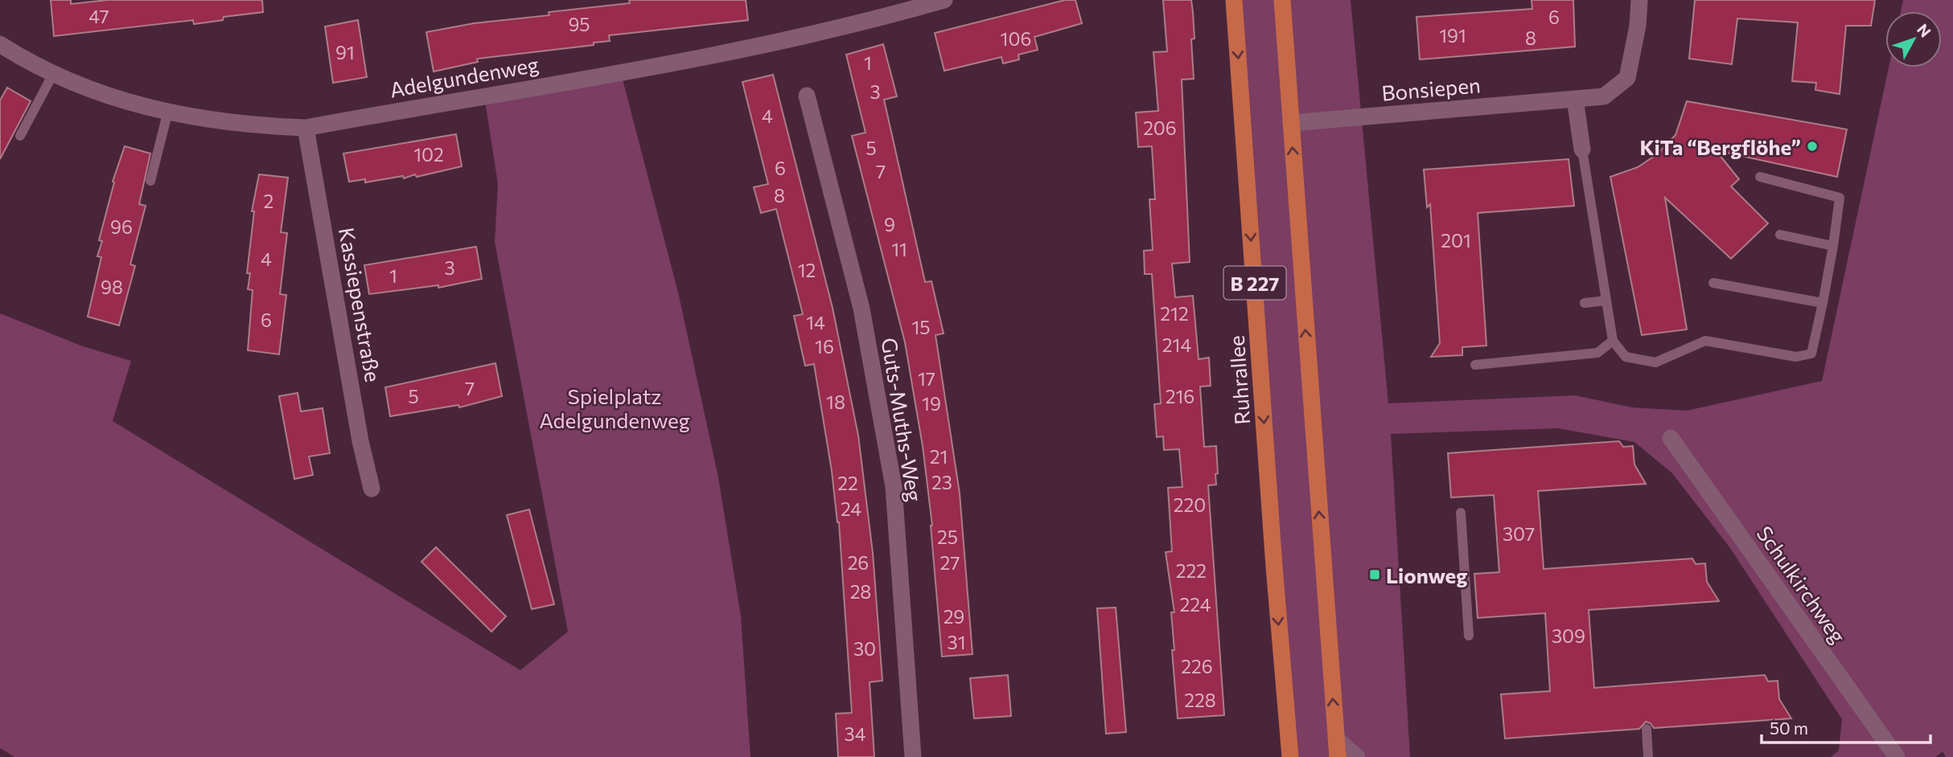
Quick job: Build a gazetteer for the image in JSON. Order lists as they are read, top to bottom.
{
  "streets": {
    "main road": ["B 227", "Ruhrallee"],
    "street": [
      "Adelgundenweg",
      "Bonsiepen",
      "Kassiepenstraße",
      "Guts-Muths-Weg",
      "Schulkirchweg"
    ]
  },
  "crossings": [
    ["Adelgundenweg", "Kassiepenstraße"],
    ["Bonsiepen", "B 227"]
  ],
  "parks": ["Spielplatz Adelgundenweg"],
  "places": {
    "other": ["KiTa “Bergflöhe”"],
    "transit": ["Lionweg"]
  },
  "house_numbers": [
    "47",
    "6",
    "95",
    "191",
    "8",
    "106",
    "91",
    "1",
    "3",
    "4",
    "206",
    "5",
    "102",
    "6",
    "7",
    "8",
    "2",
    "9",
    "96",
    "201",
    "11",
    "4",
    "3",
    "12",
    "1",
    "98",
    "212",
    "6",
    "14",
    "15",
    "214",
    "16",
    "17",
    "7",
    "5",
    "216",
    "18",
    "19",
    "21",
    "23",
    "22",
    "220",
    "24",
    "307",
    "25",
    "26",
    "27",
    "222",
    "28",
    "224",
    "29",
    "309",
    "31",
    "30",
    "226",
    "228",
    "34"
  ],
  "scale_bar": "50 m",
  "north": "top right"
}
